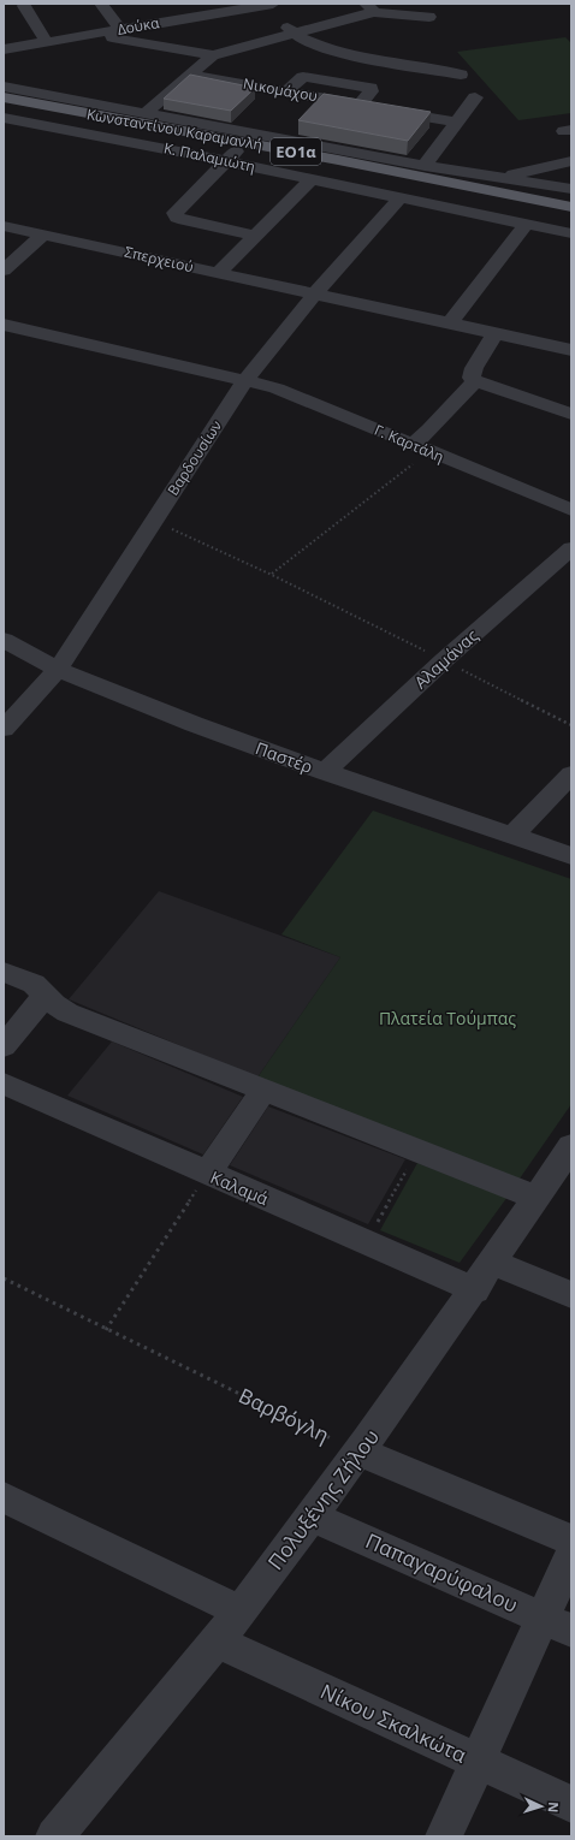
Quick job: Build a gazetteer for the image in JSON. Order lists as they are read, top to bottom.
{
  "streets": {
    "main road": ["Κωνσταντίνου Καραμανλή", "ΕΟ1α"],
    "street": [
      "Δούκα",
      "Νικομάχου",
      "Κ. Παλαμιώτη",
      "Σπερχειού",
      "Γ. Καρτάλη",
      "Βαρδουσίων",
      "Αλαμάνας",
      "Παστέρ",
      "Καλαμά",
      "Πολυξένης Ζήλου",
      "Παπαγαρύφαλου",
      "Νίκου Σκαλκώτα"
    ],
    "path": ["Βαρβόγλη"]
  },
  "crossings": [
    ["Κωνσταντίνου Καραμανλή", "Κ. Παλαμιώτη"],
    ["Κ. Παλαμιώτη", "Βαρδουσίων"],
    ["Σπερχειού", "Βαρδουσίων"],
    ["Γ. Καρτάλη", "Βαρδουσίων"],
    ["Βαρδουσίων", "Παστέρ"],
    ["Αλαμάνας", "Παστέρ"],
    ["Καλαμά", "Πολυξένης Ζήλου"],
    ["Βαρβόγλη", "Πολυξένης Ζήλου"],
    ["Πολυξένης Ζήλου", "Παπαγαρύφαλου"],
    ["Πολυξένης Ζήλου", "Νίκου Σκαλκώτα"]
  ],
  "parks": ["Πλατεία Τούμπας"],
  "north": "right"
}
